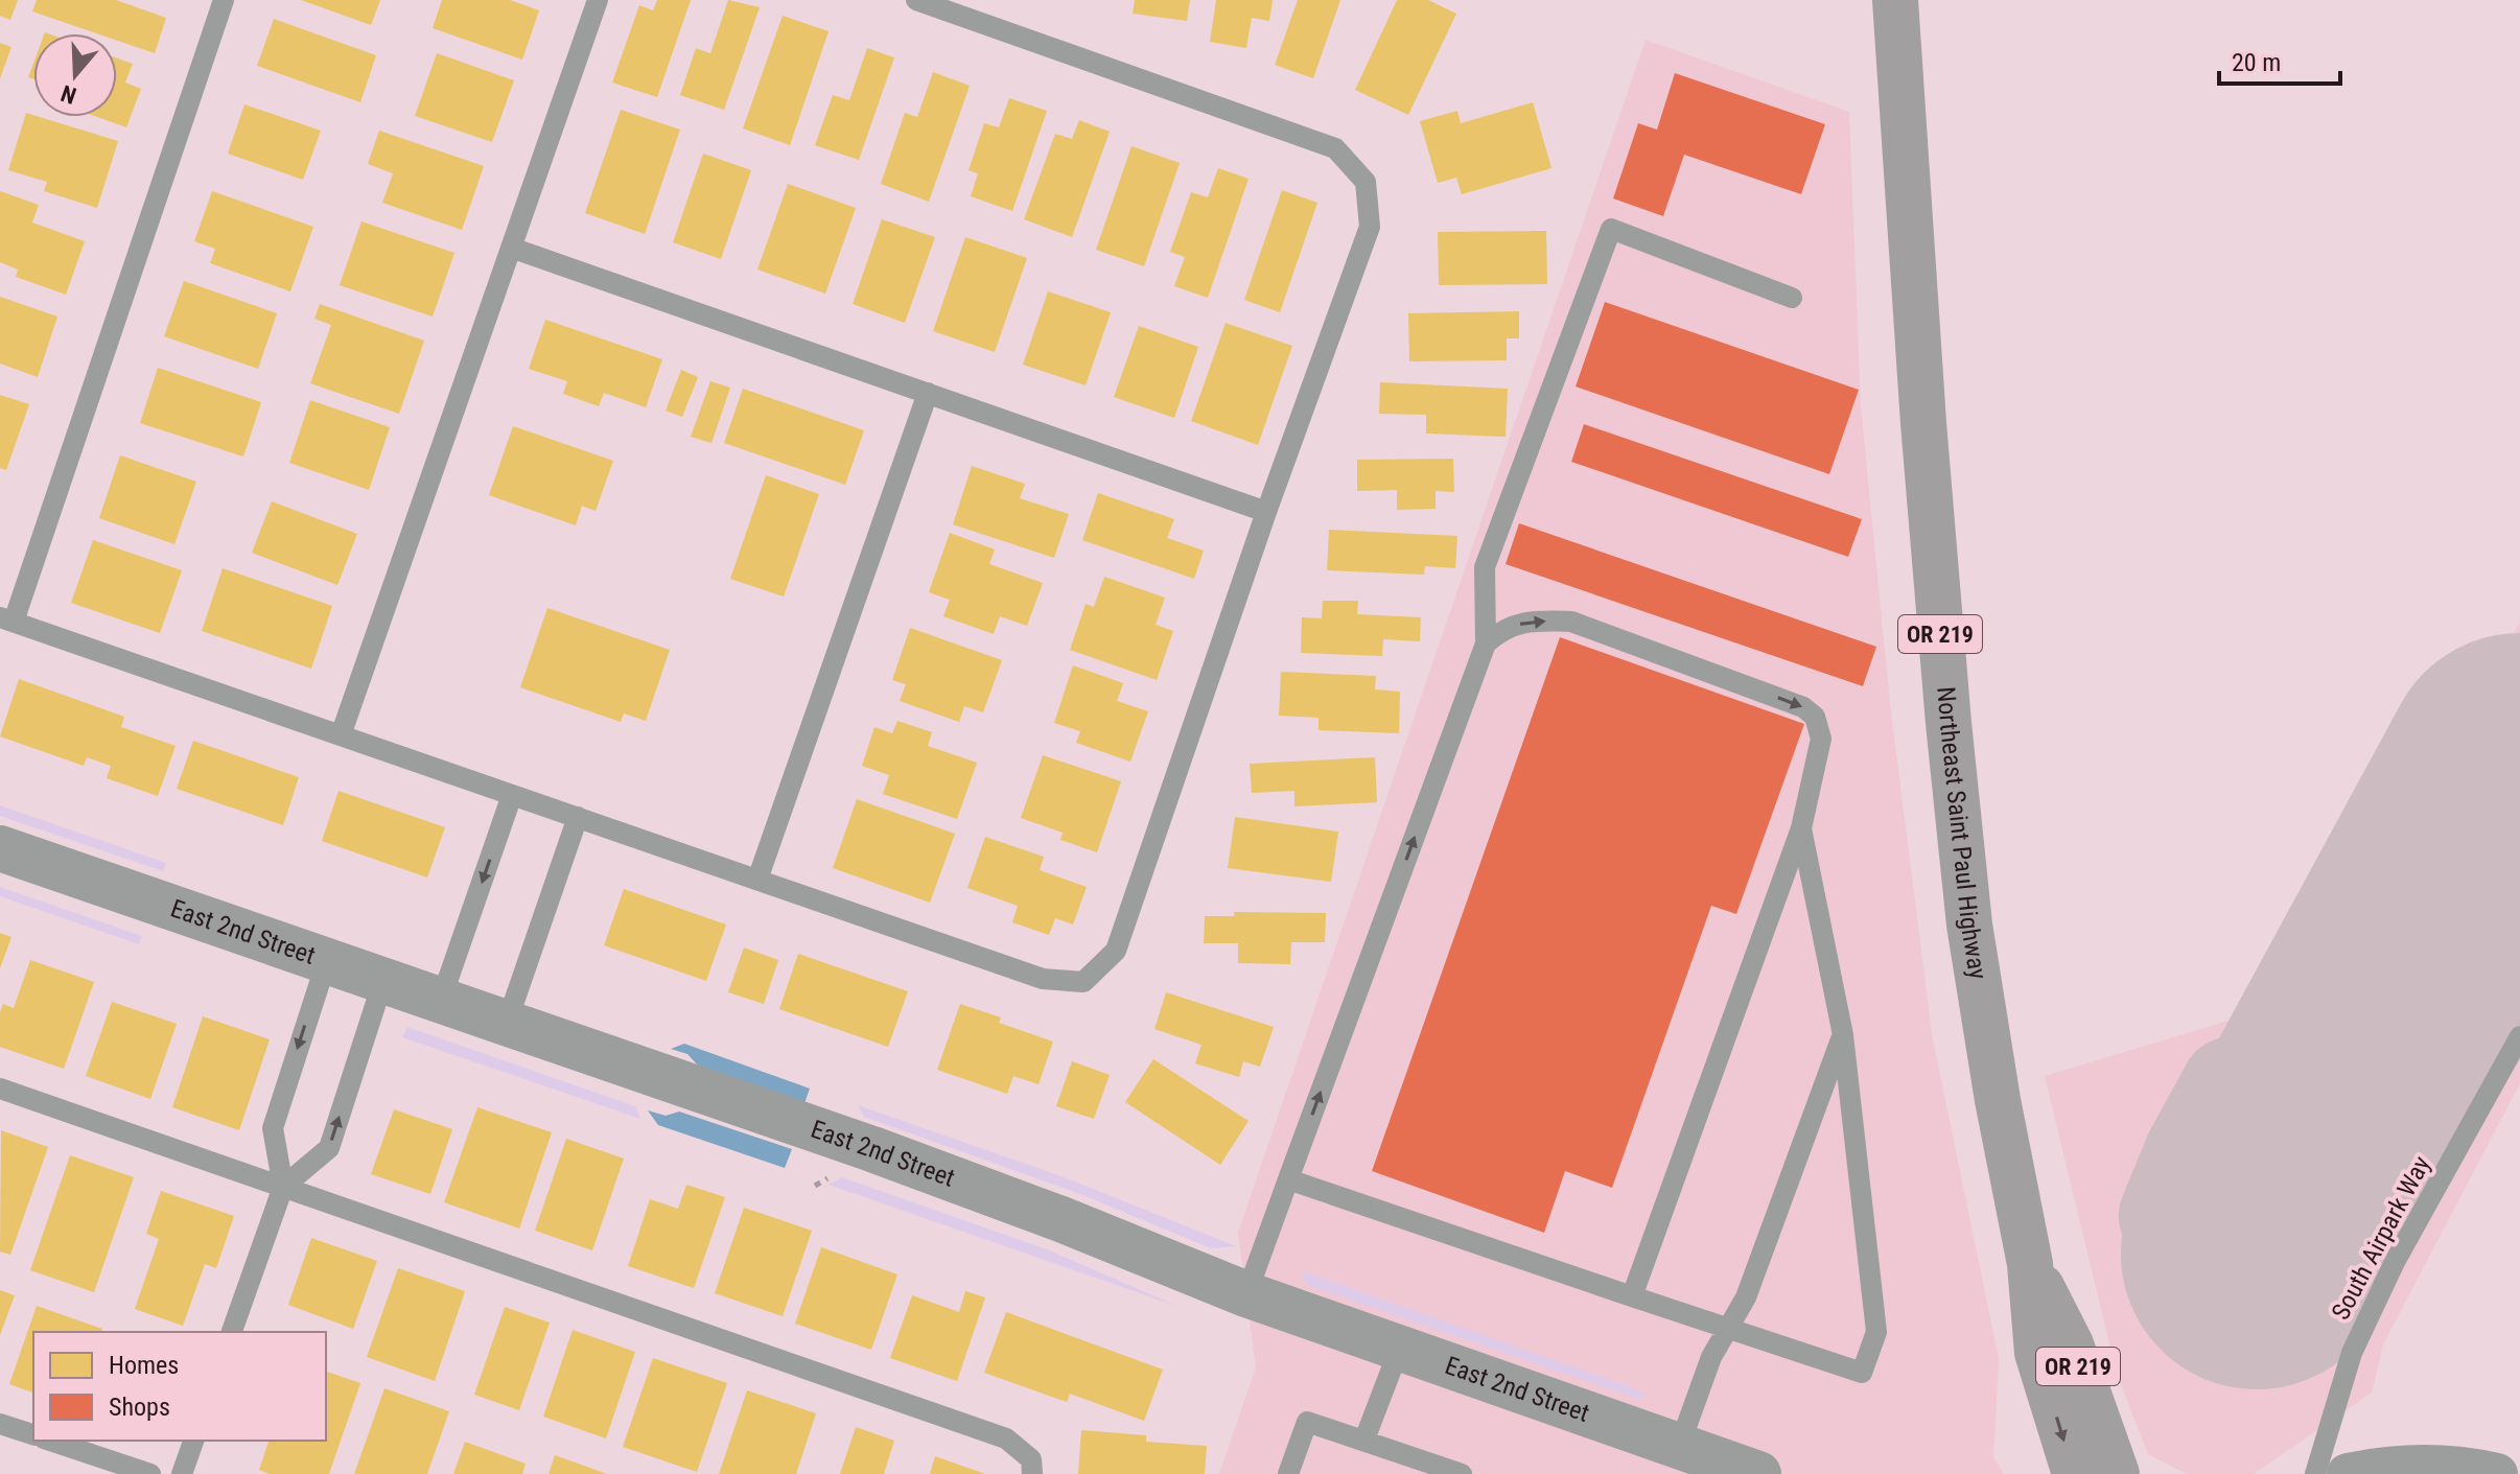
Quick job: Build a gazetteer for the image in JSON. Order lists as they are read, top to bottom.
{
  "streets": {
    "main road": ["OR 219", "Northeast Saint Paul Highway"],
    "street": ["East 2nd Street"],
    "lane": ["South Airpark Way"]
  },
  "crossings": [
    ["OR 219", "Northeast Saint Paul Highway"]
  ],
  "legend": ["Homes", "Shops"],
  "scale_bar": "20 m",
  "north": "bottom"
}
